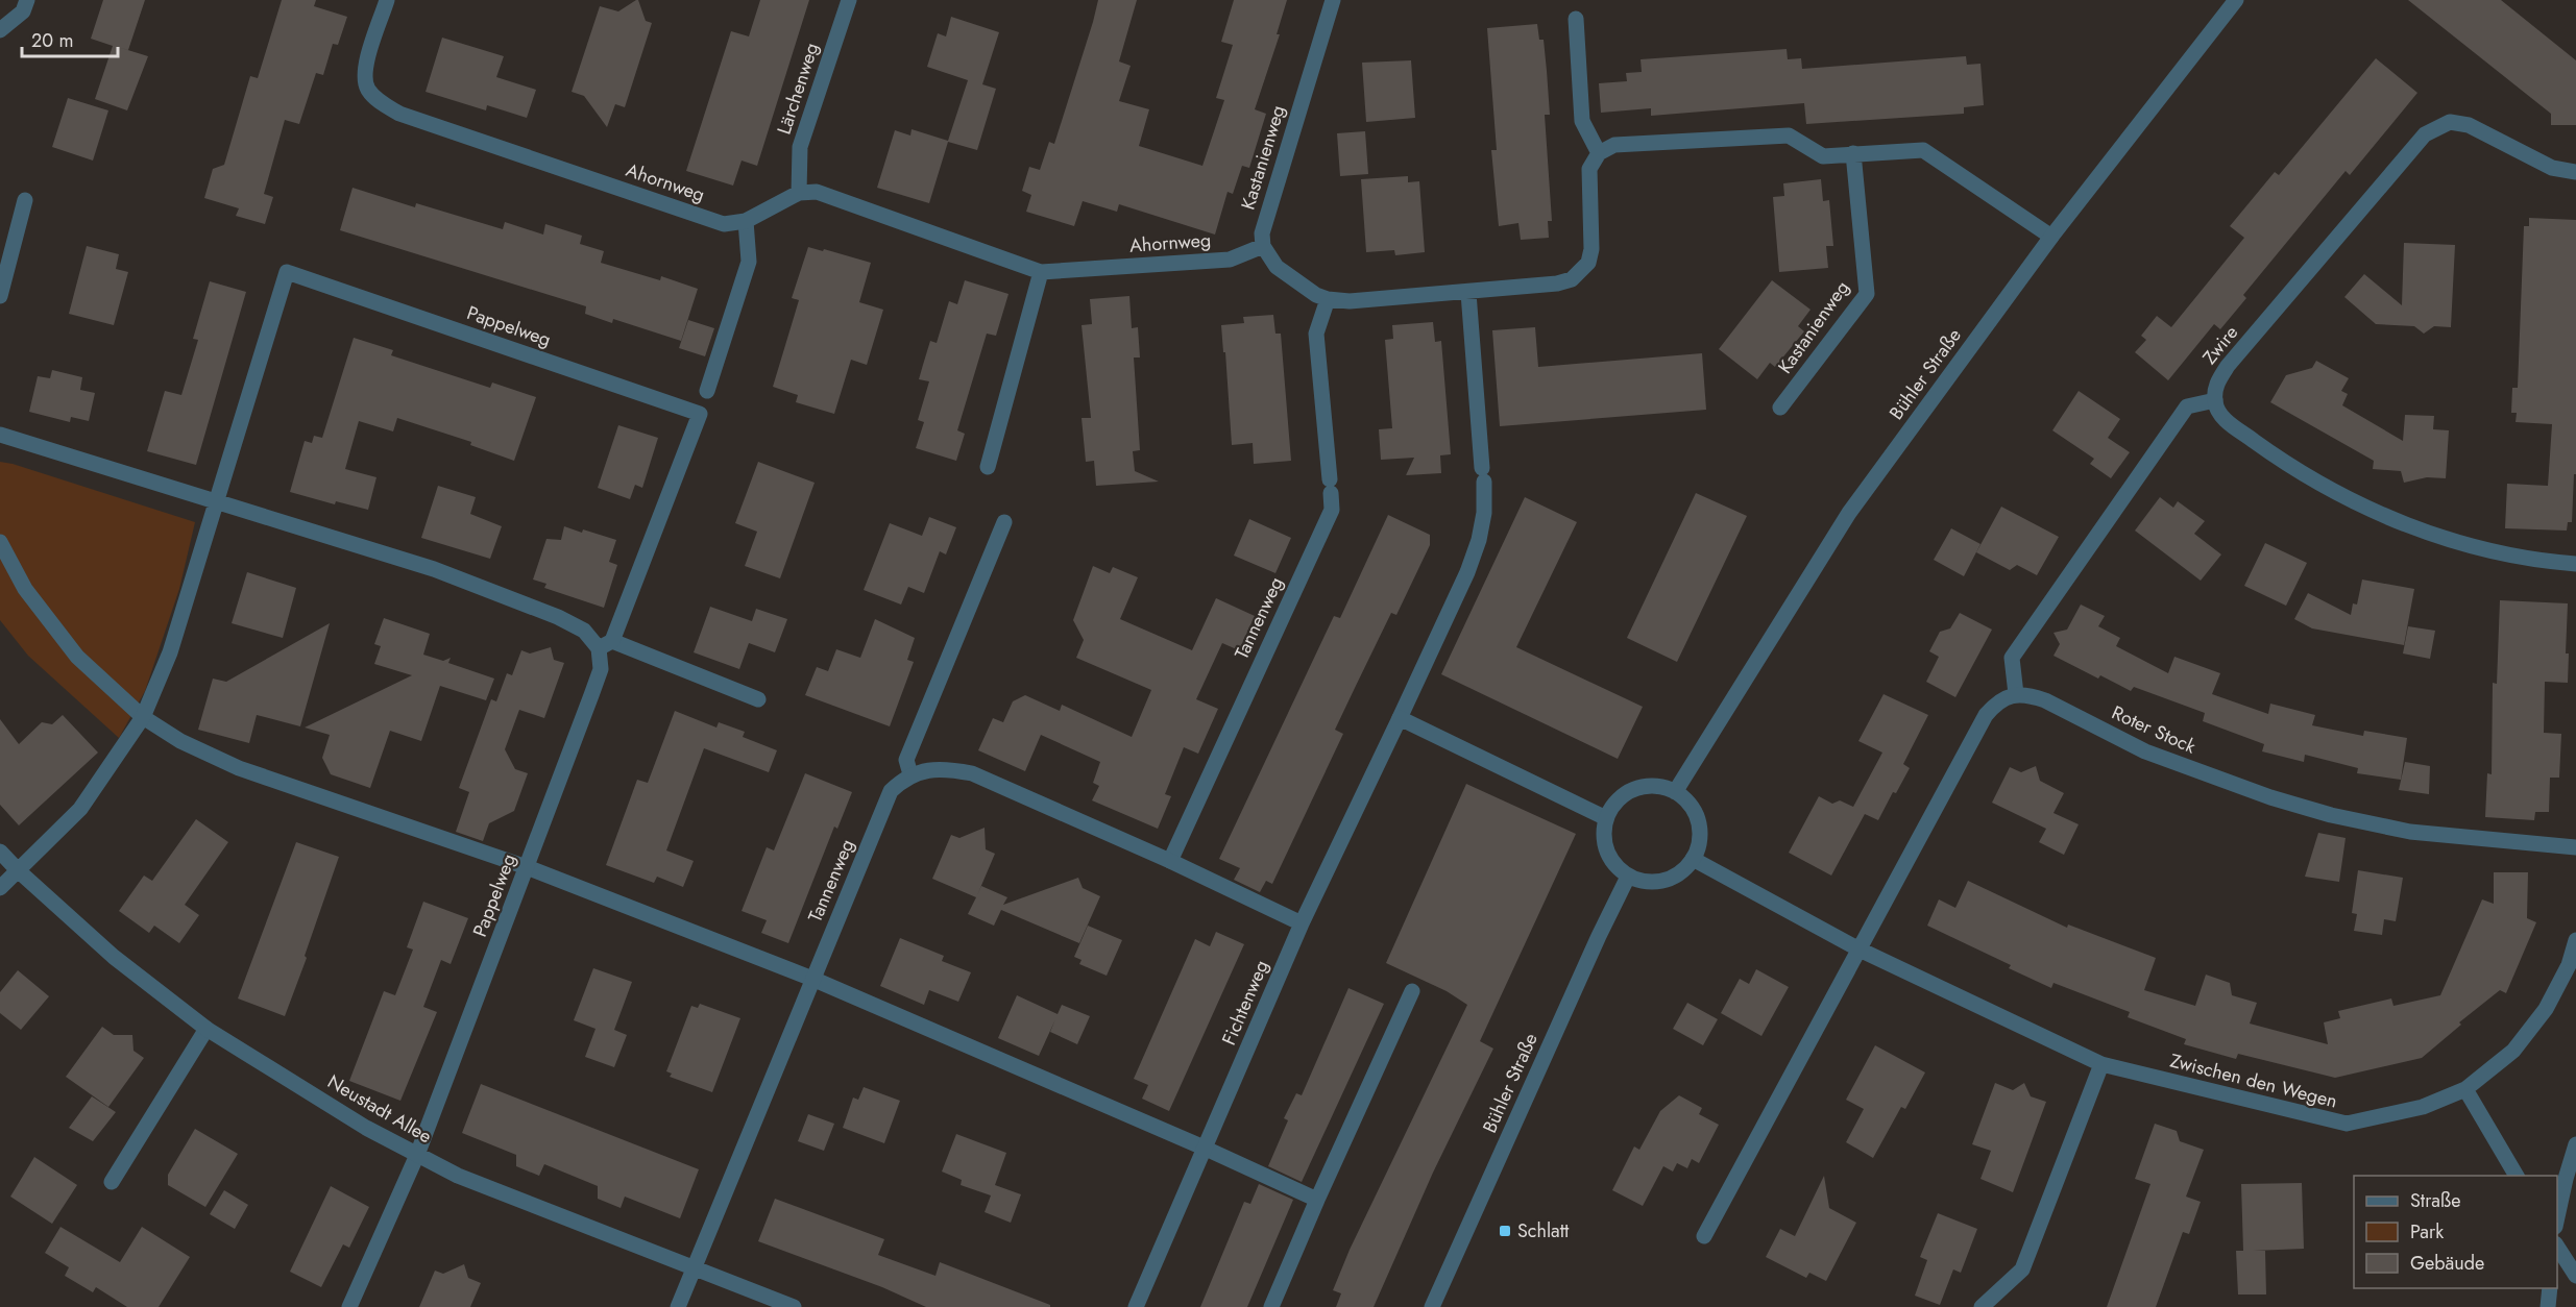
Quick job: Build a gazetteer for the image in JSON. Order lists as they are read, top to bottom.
{
  "streets": {
    "street": [
      "Lärchenweg",
      "Kastanienweg",
      "Ahornweg",
      "Pappelweg",
      "Zwire",
      "Bühler Straße",
      "Tannenweg",
      "Roter Stock",
      "Fichtenweg",
      "Zwischen den Wegen",
      "Neustadt Allee"
    ]
  },
  "crossings": [
    ["Lärchenweg", "Ahornweg"],
    ["Kastanienweg", "Ahornweg"],
    ["Pappelweg", "Neustadt Allee"],
    ["Bühler Straße", "Zwischen den Wegen"],
    ["Tannenweg", "Neustadt Allee"]
  ],
  "places": {
    "transit": ["Schlatt"]
  },
  "legend": ["Straße", "Park", "Gebäude"],
  "scale_bar": "20 m"
}
